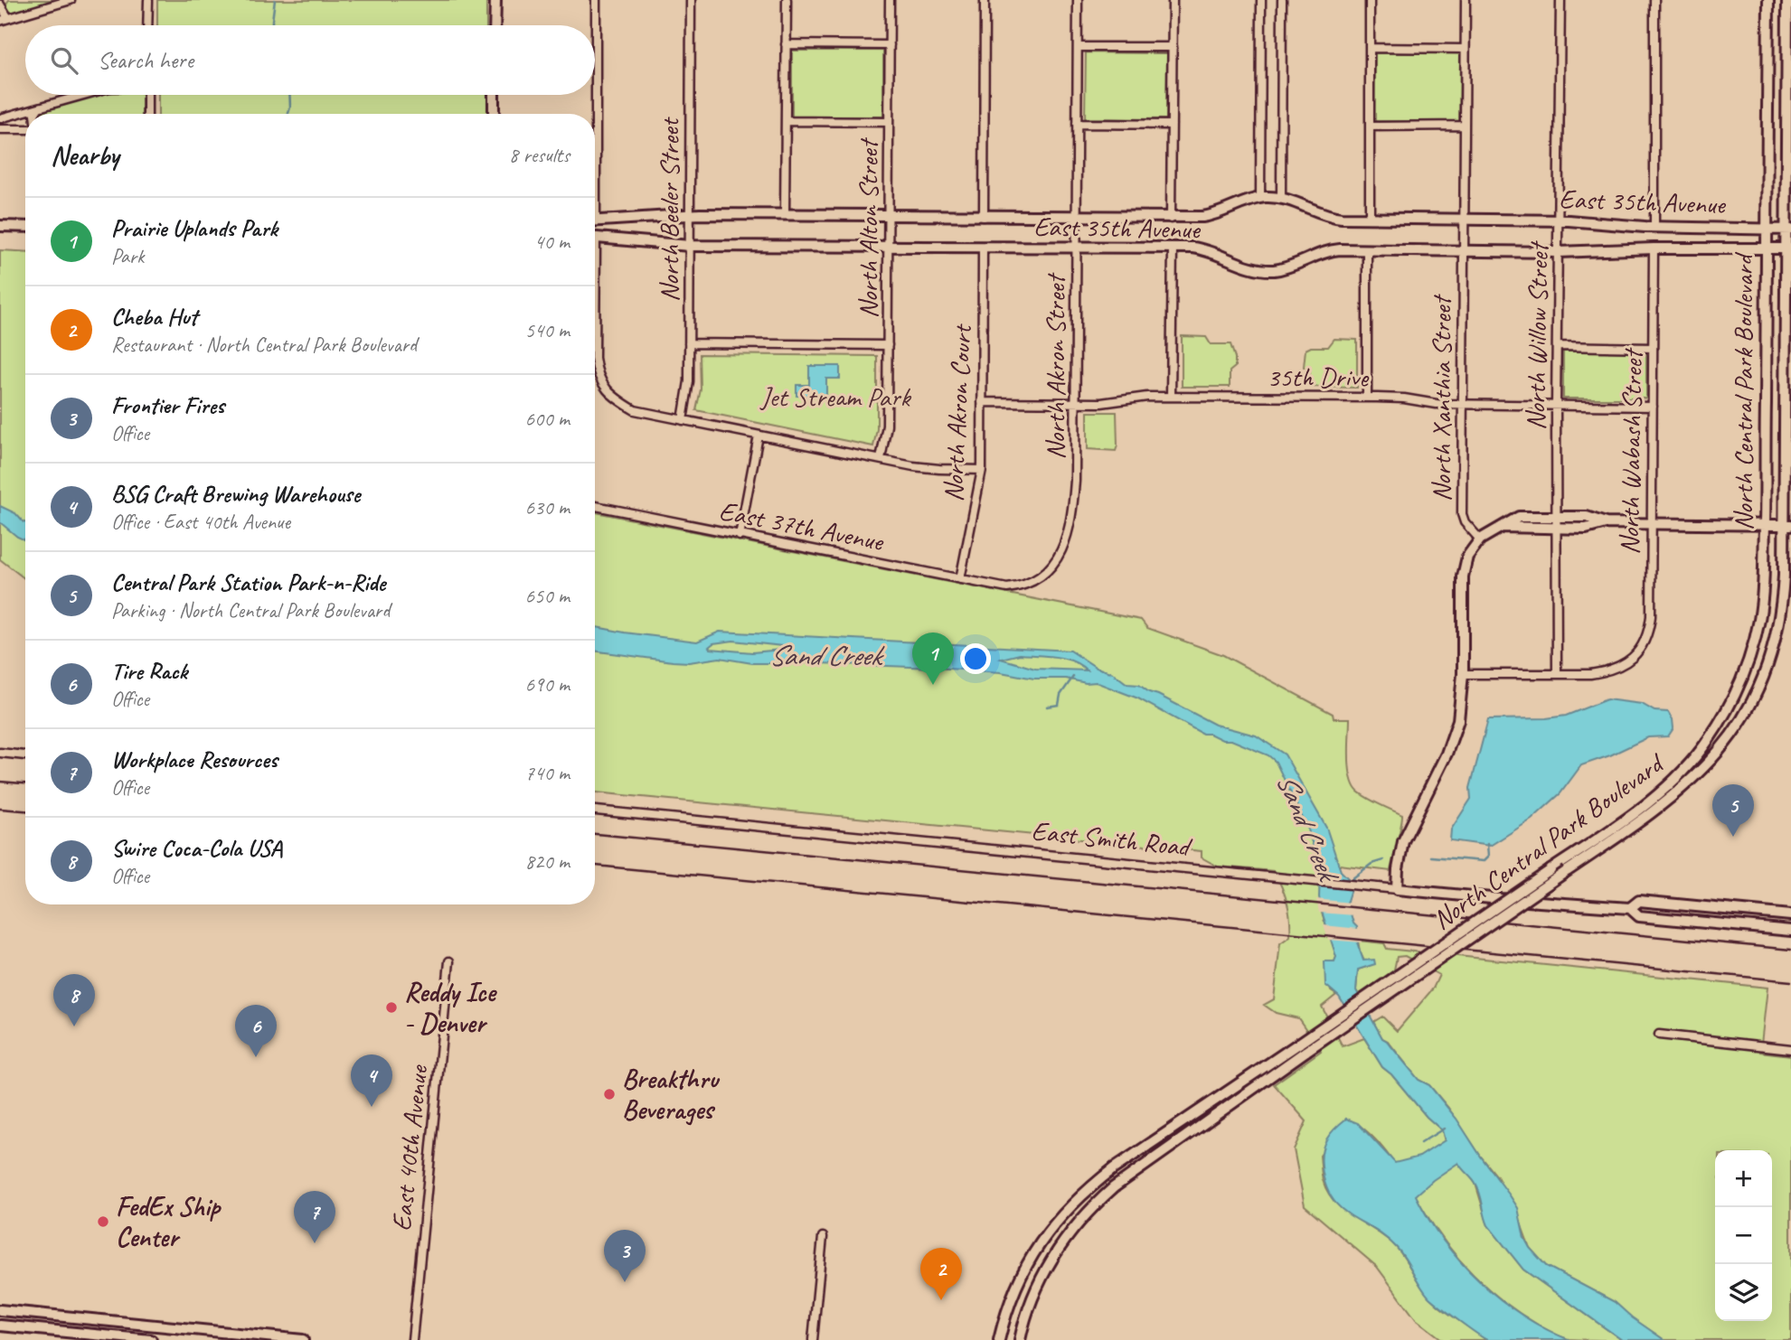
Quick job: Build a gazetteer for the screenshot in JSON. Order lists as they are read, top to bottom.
{
  "streets": {
    "street": [
      "East 35th Avenue",
      "North Beeler Street",
      "North Alton Street",
      "North Willow Street",
      "North Akron Street",
      "35th Drive",
      "North Central Park Boulevard",
      "North Xanthia Street",
      "North Akron Court",
      "North Wabash Street",
      "East 37th Avenue",
      "East Smith Road",
      "East 40th Avenue"
    ]
  },
  "crossings": [
    ["East 35th Avenue", "North Beeler Street"],
    ["East 35th Avenue", "North Alton Street"],
    ["East 35th Avenue", "North Willow Street"],
    ["East 35th Avenue", "North Akron Street"],
    ["East 35th Avenue", "North Central Park Boulevard"],
    ["East 35th Avenue", "North Xanthia Street"],
    ["East 35th Avenue", "North Akron Court"],
    ["East 35th Avenue", "North Wabash Street"],
    ["North Willow Street", "35th Drive"],
    ["North Willow Street", "North Wabash Street"],
    ["North Akron Street", "35th Drive"],
    ["North Akron Street", "East 37th Avenue"],
    ["35th Drive", "North Xanthia Street"],
    ["35th Drive", "North Akron Court"],
    ["35th Drive", "North Wabash Street"],
    ["North Akron Court", "East 37th Avenue"]
  ],
  "water": ["Sand Creek"],
  "parks": ["Jet Stream Park"],
  "places": ["Reddy Ice - Denver", "Breakthru Beverages", "FedEx Ship Center"],
  "page": {
    "search": "Search here",
    "heading": ["Nearby", "8 results"],
    "list": [
      {
        "mark": "1",
        "name": "Prairie Uplands Park",
        "note": "Park",
        "value": "40 m"
      },
      {
        "mark": "2",
        "name": "Cheba Hut",
        "note": "Restaurant · North Central Park Boulevard",
        "value": "540 m"
      },
      {
        "mark": "3",
        "name": "Frontier Fires",
        "note": "Office",
        "value": "600 m"
      },
      {
        "mark": "4",
        "name": "BSG Craft Brewing Warehouse",
        "note": "Office · East 40th Avenue",
        "value": "630 m"
      },
      {
        "mark": "5",
        "name": "Central Park Station Park-n-Ride",
        "note": "Parking · North Central Park Boulevard",
        "value": "650 m"
      },
      {
        "mark": "6",
        "name": "Tire Rack",
        "note": "Office",
        "value": "690 m"
      },
      {
        "mark": "7",
        "name": "Workplace Resources",
        "note": "Office",
        "value": "740 m"
      },
      {
        "mark": "8",
        "name": "Swire Coca-Cola USA",
        "note": "Office",
        "value": "820 m"
      }
    ],
    "pins": [
      "1",
      "5",
      "8",
      "6",
      "4",
      "7",
      "3",
      "2"
    ],
    "map_buttons": ["+", "−"]
  }
}
